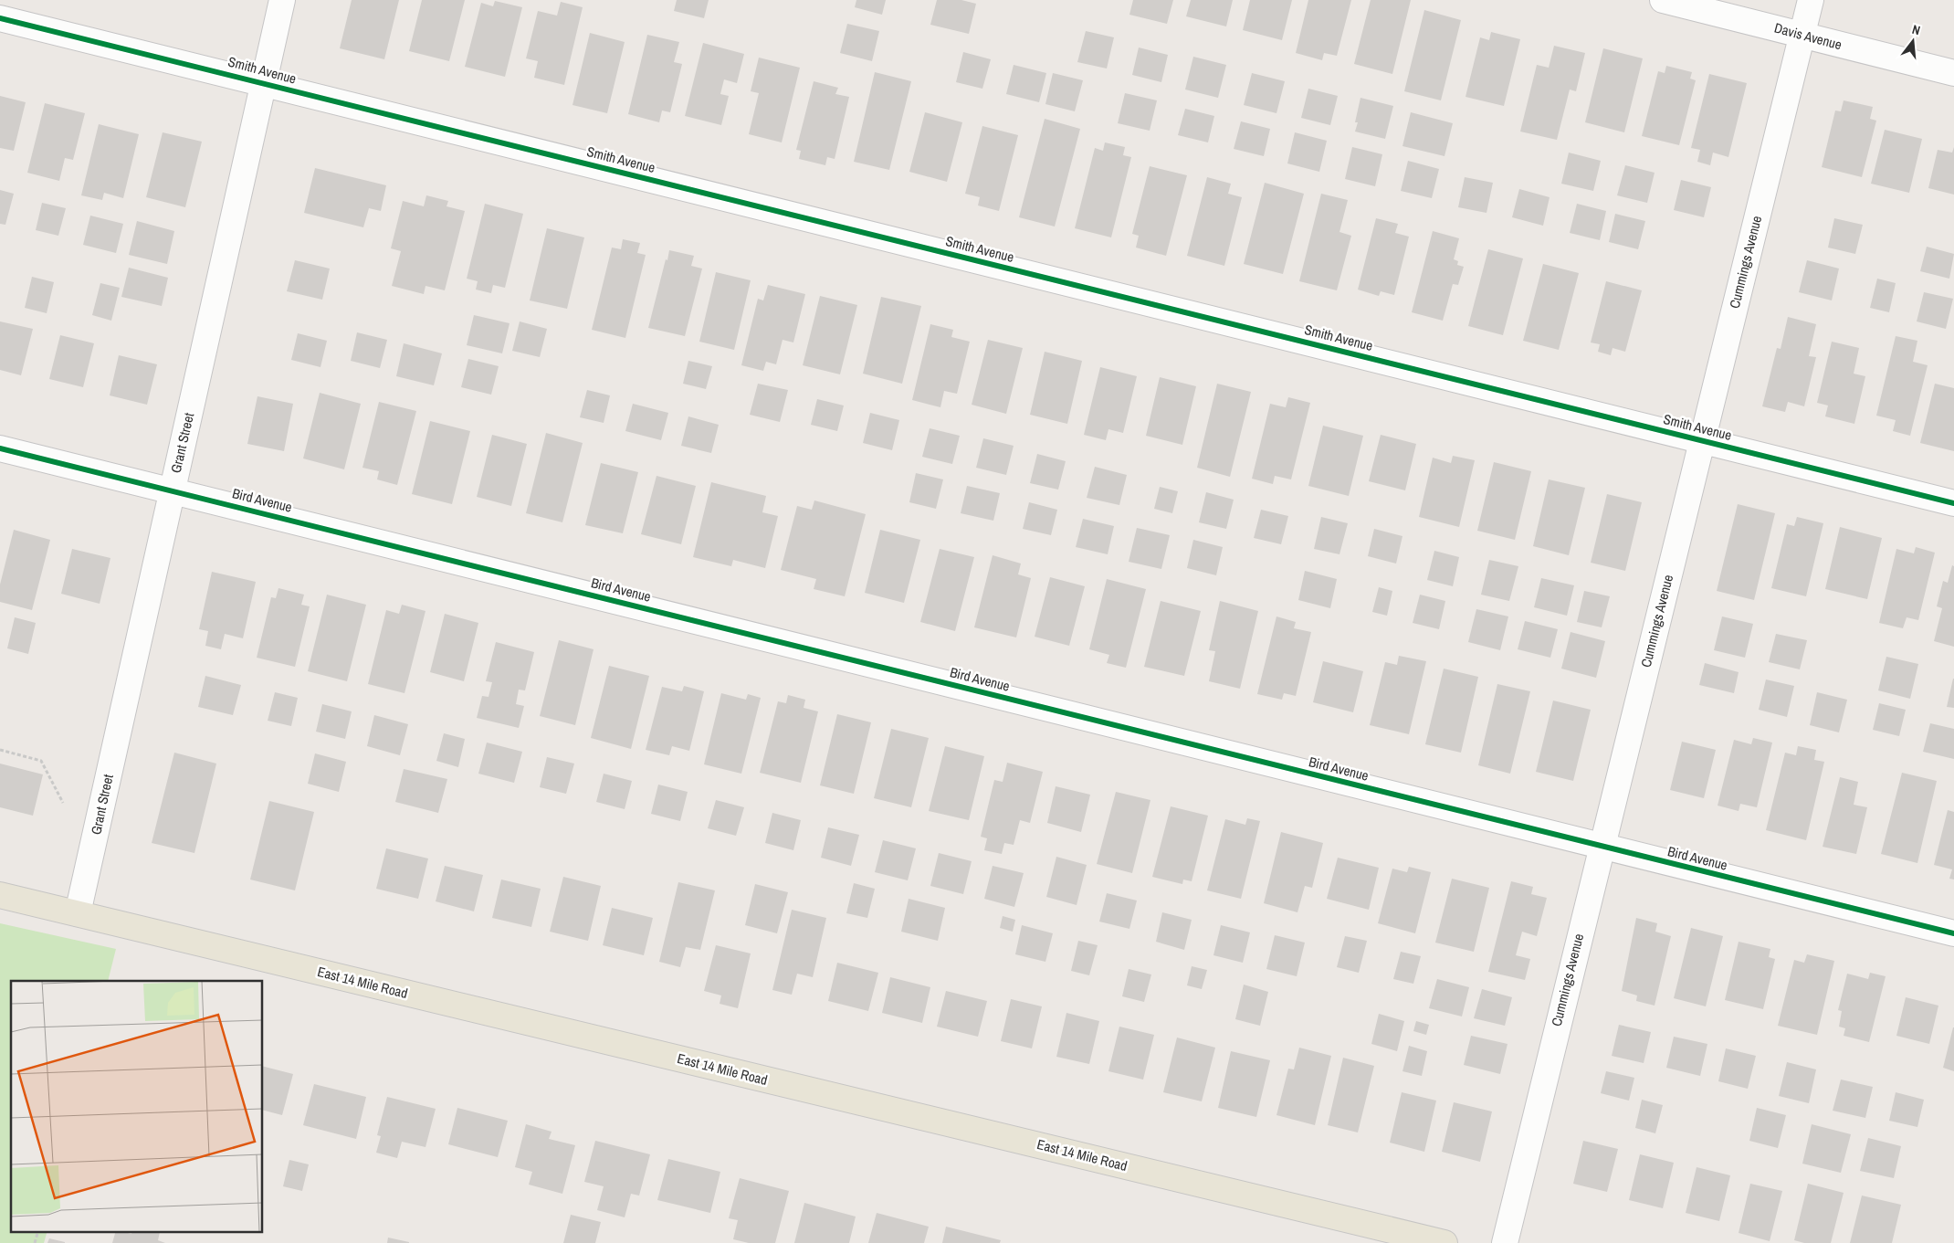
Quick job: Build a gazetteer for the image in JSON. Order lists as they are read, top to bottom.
{
  "streets": {
    "main road": ["East 14 Mile Road"],
    "street": [
      "Davis Avenue",
      "Smith Avenue",
      "Cummings Avenue",
      "Grant Street",
      "Bird Avenue"
    ]
  },
  "crossings": [
    ["Davis Avenue", "Cummings Avenue"],
    ["Smith Avenue", "Cummings Avenue"],
    ["Smith Avenue", "Grant Street"],
    ["Cummings Avenue", "Bird Avenue"],
    ["Grant Street", "Bird Avenue"],
    ["Grant Street", "East 14 Mile Road"]
  ],
  "north": "top"
}
